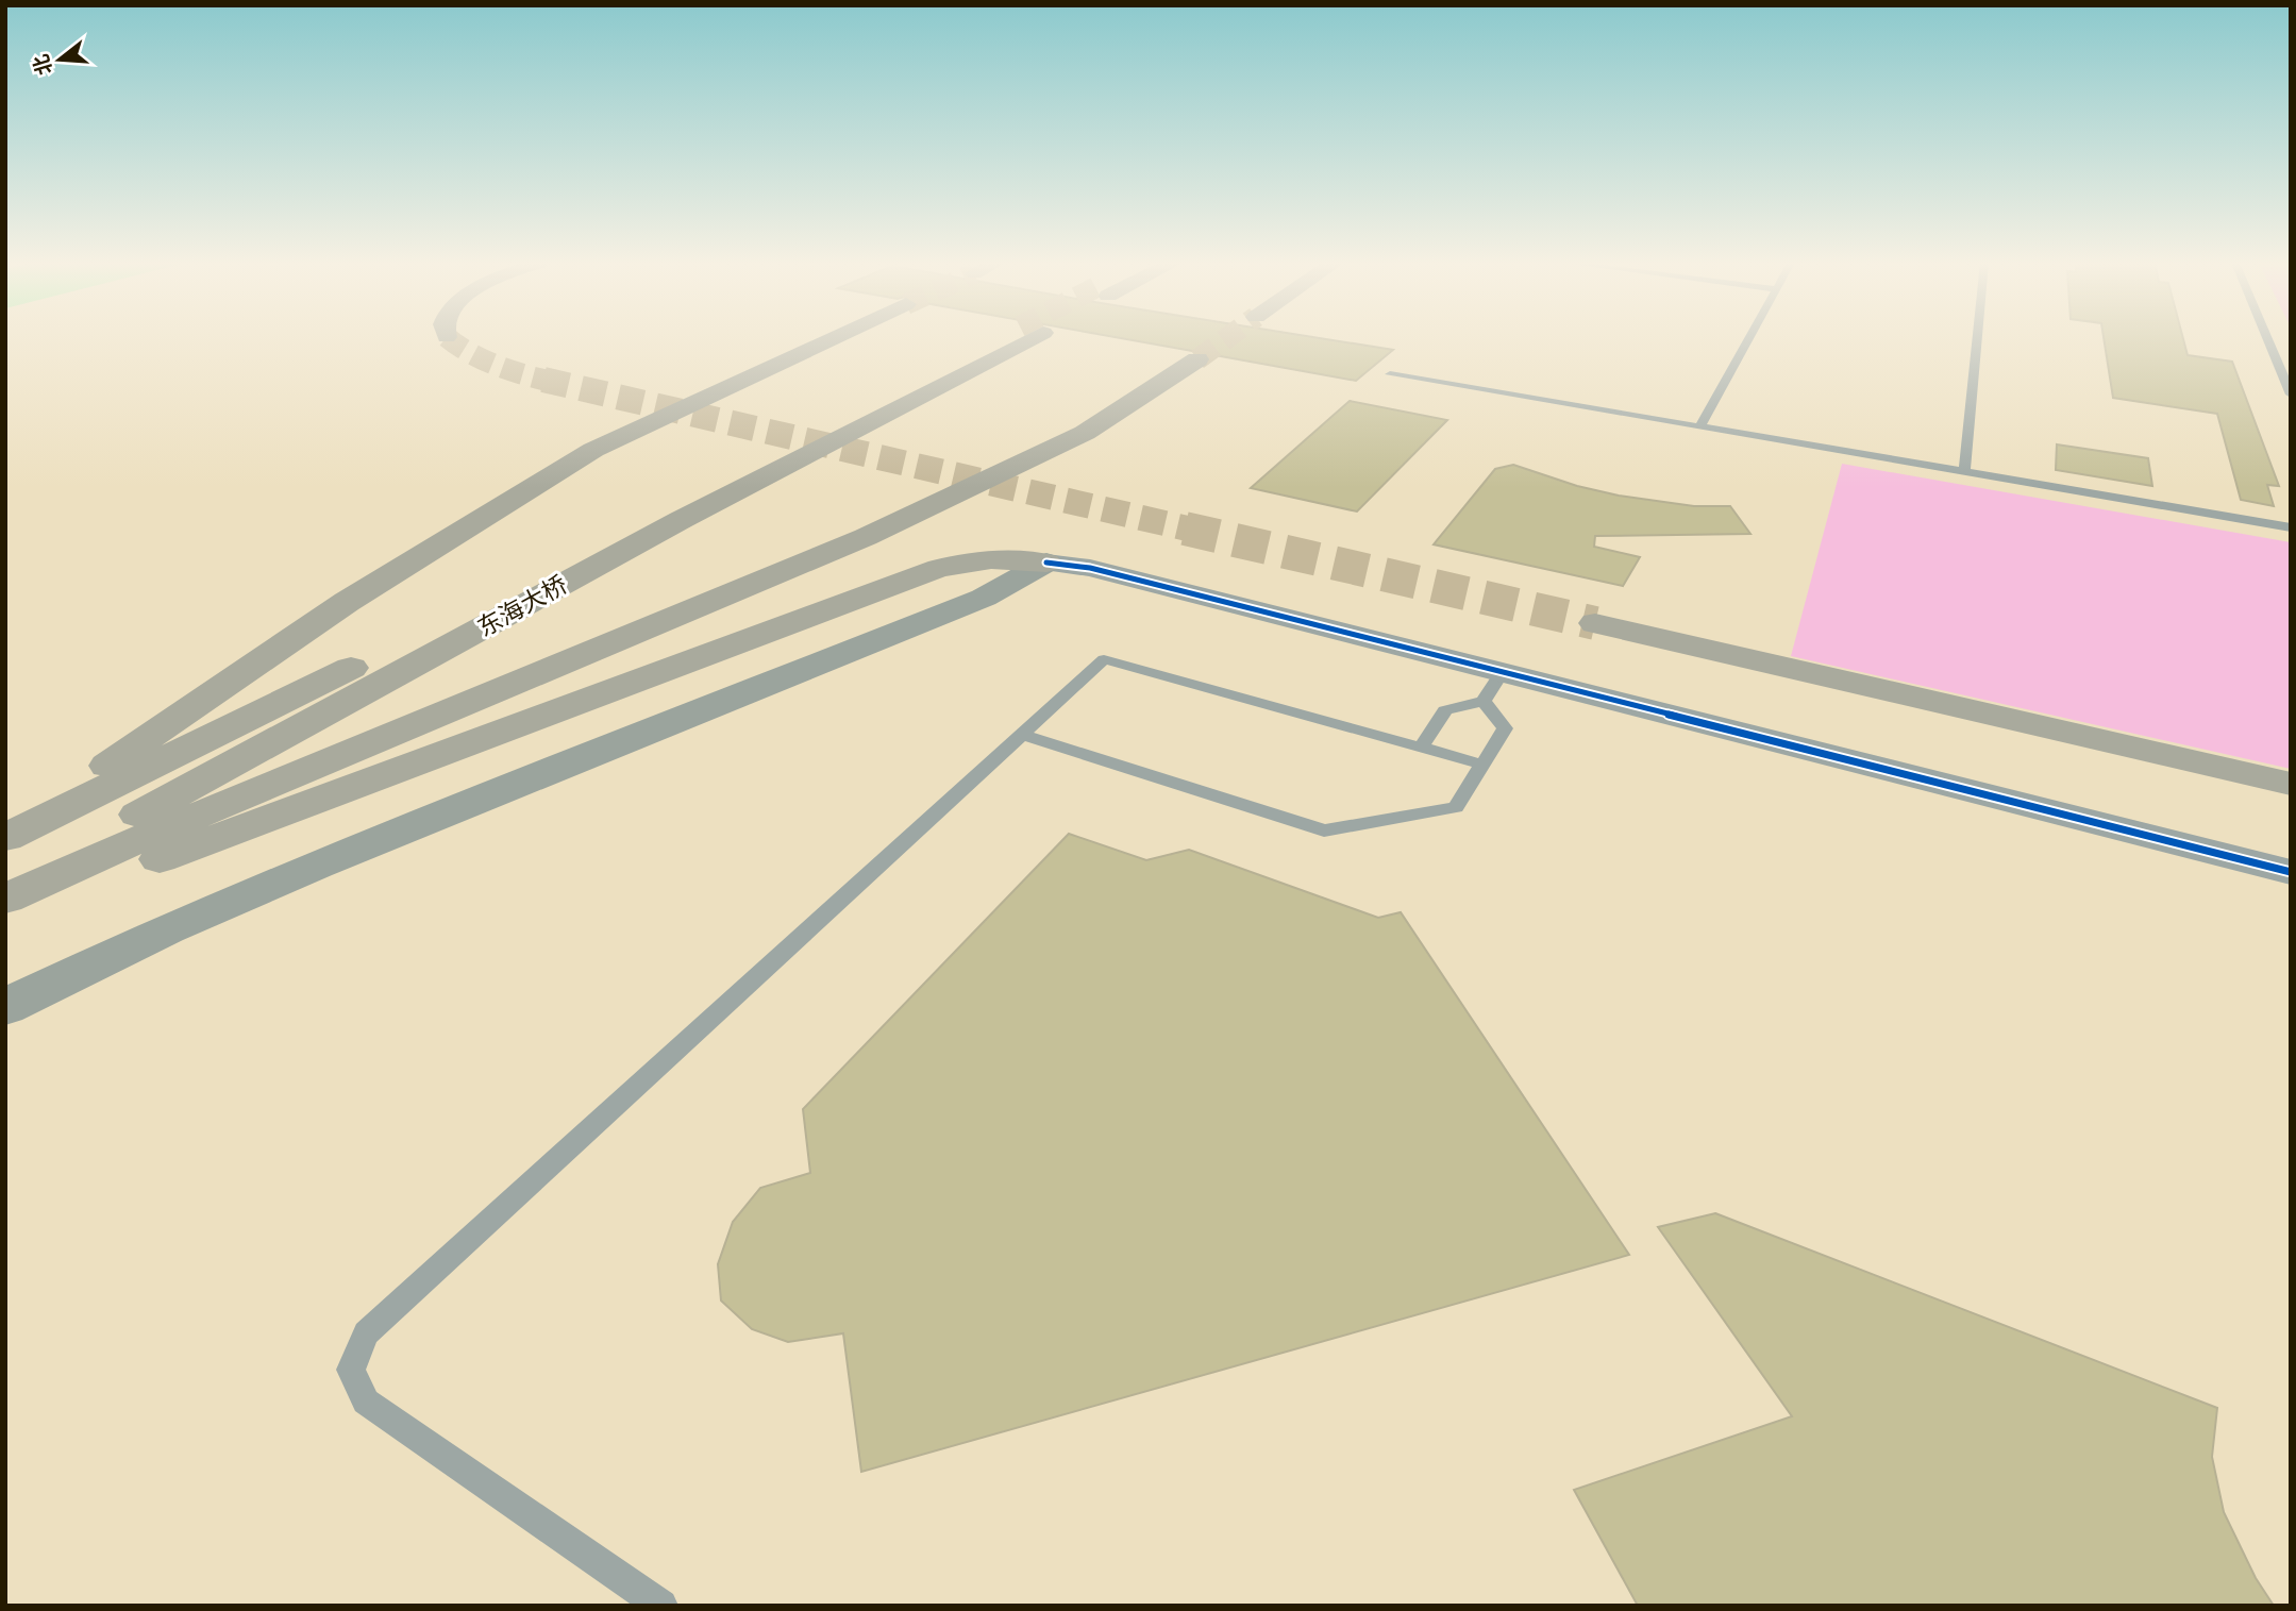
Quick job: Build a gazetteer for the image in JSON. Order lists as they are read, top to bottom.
{
  "streets": {
    "highway": ["东海大桥"]
  },
  "north": "left"
}
